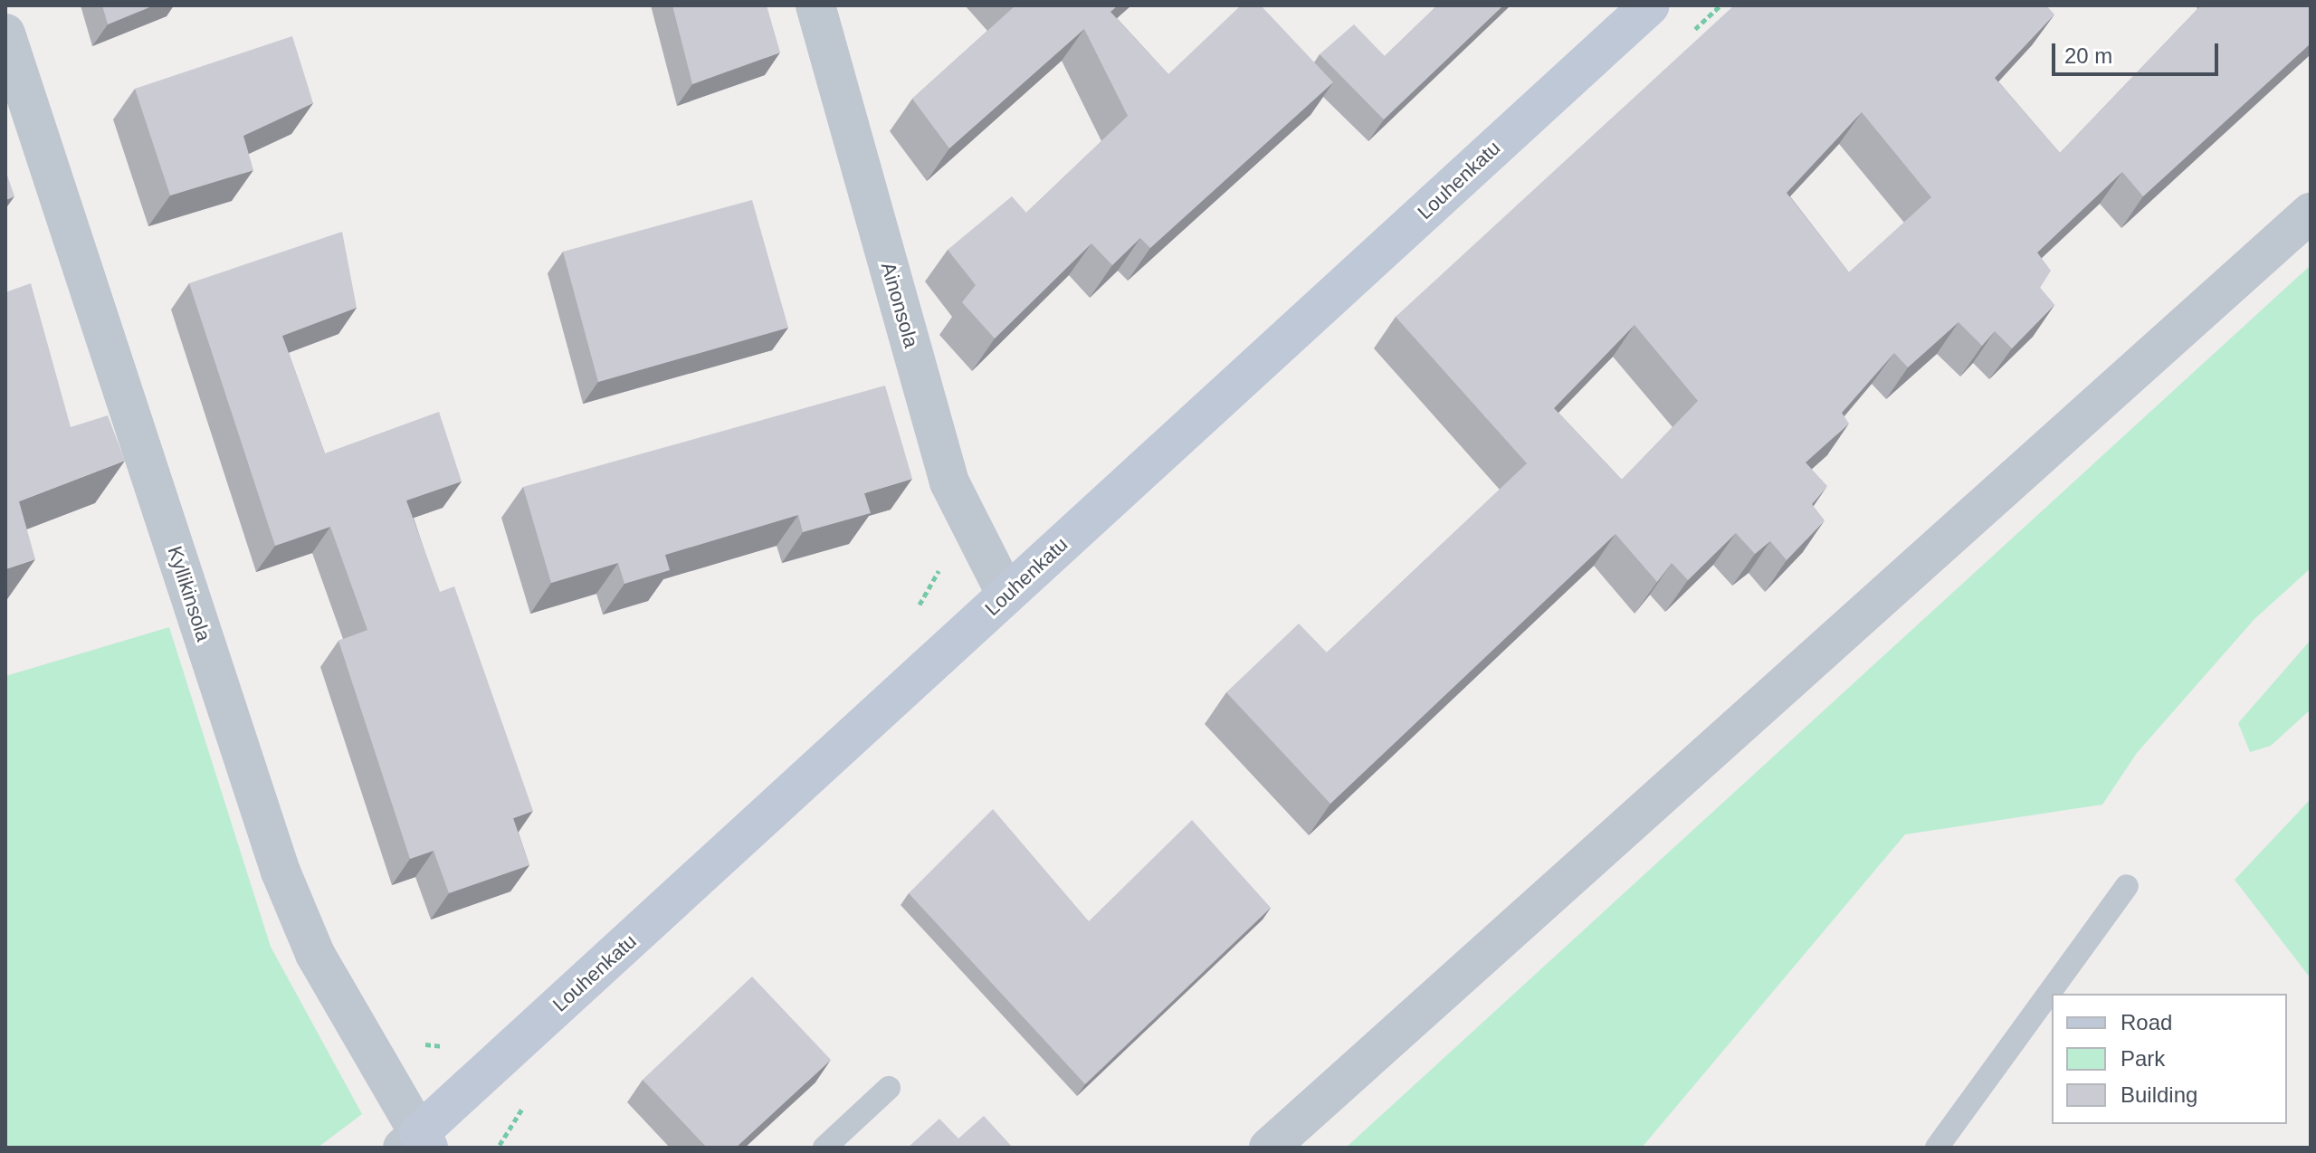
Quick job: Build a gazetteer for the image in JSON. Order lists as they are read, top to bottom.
{
  "streets": {
    "street": ["Louhenkatu", "Ainonsola", "Kyllikinsola"]
  },
  "crossings": [
    ["Louhenkatu", "Ainonsola"],
    ["Louhenkatu", "Kyllikinsola"]
  ],
  "legend": ["Road", "Park", "Building"],
  "scale_bar": "20 m"
}
